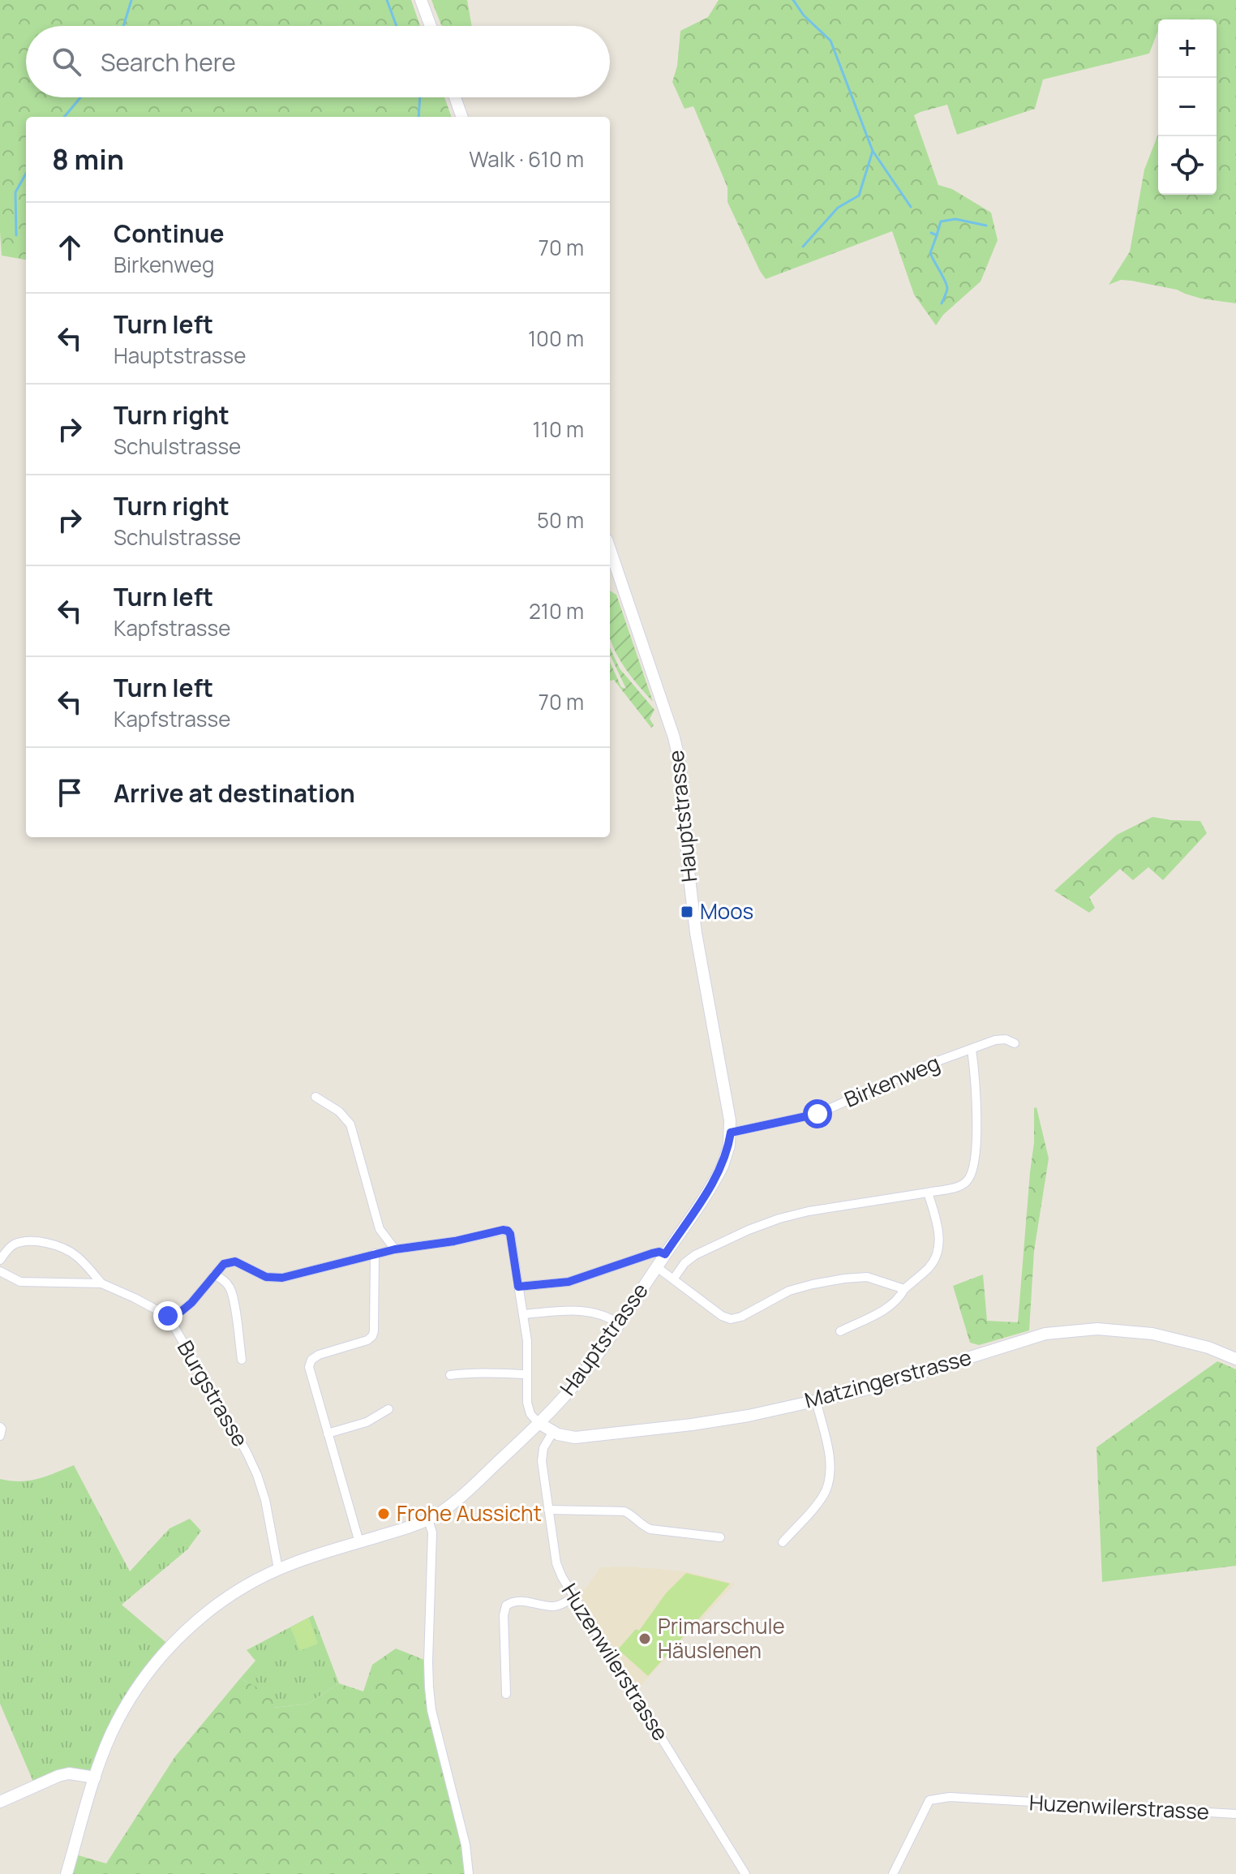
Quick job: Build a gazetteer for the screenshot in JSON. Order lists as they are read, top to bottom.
{
  "streets": {
    "street": [
      "Hauptstrasse",
      "Birkenweg",
      "Matzingerstrasse",
      "Burgstrasse",
      "Huzenwilerstrasse"
    ]
  },
  "crossings": [
    ["Hauptstrasse", "Birkenweg"],
    ["Hauptstrasse", "Matzingerstrasse"],
    ["Hauptstrasse", "Burgstrasse"],
    ["Matzingerstrasse", "Huzenwilerstrasse"]
  ],
  "places": {
    "transit": ["Moos"],
    "other": ["Frohe Aussicht", "Primarschule Häuslenen"]
  },
  "page": {
    "map_buttons": ["+", "−"],
    "search": "Search here",
    "heading": ["8 min", "Walk · 610 m"],
    "list": [
      ["Continue", "Birkenweg", "70 m"],
      ["Turn left", "Hauptstrasse", "100 m"],
      ["Turn right", "Schulstrasse", "110 m"],
      ["Turn right", "Schulstrasse", "50 m"],
      ["Turn left", "Kapfstrasse", "210 m"],
      ["Turn left", "Kapfstrasse", "70 m"],
      "Arrive at destination"
    ]
  }
}
